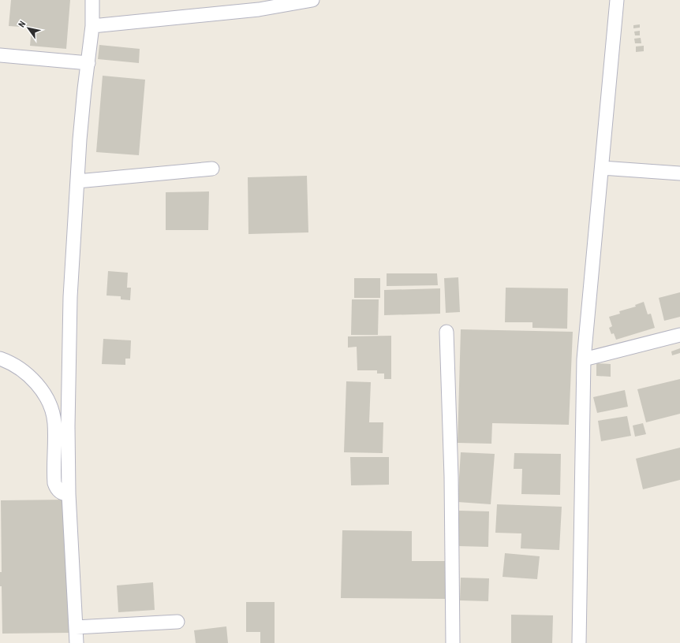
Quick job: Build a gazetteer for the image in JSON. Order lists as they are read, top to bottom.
{
  "north": "top left"
}
